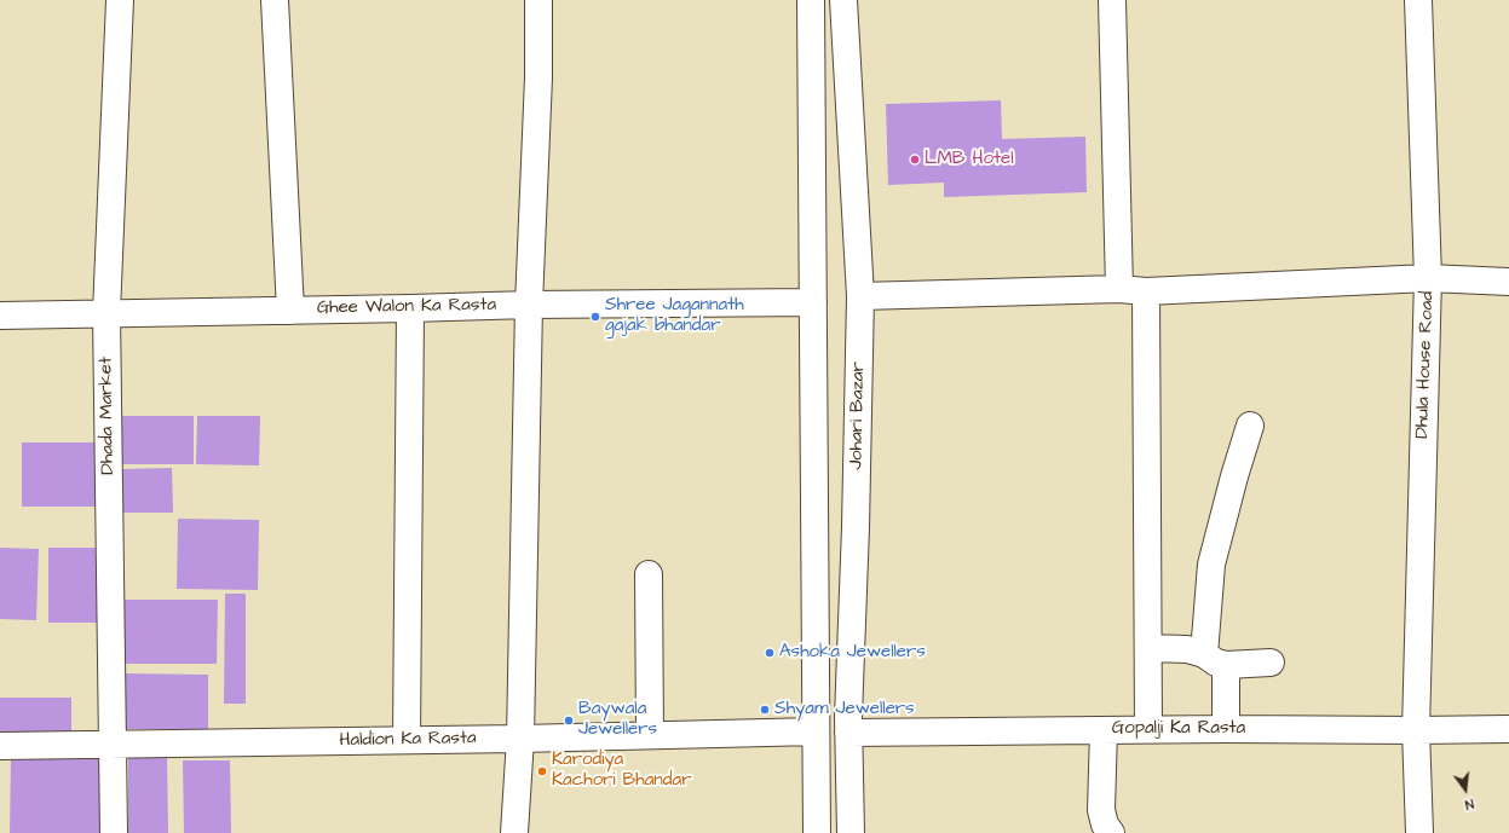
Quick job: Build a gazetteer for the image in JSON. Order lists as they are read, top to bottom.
{
  "streets": {
    "street": [
      "Ghee Walon Ka Rasta",
      "Dhula House Road",
      "Dhada Market",
      "Johari Bazar",
      "Gopalji Ka Rasta",
      "Haldion Ka Rasta"
    ]
  },
  "crossings": [
    ["Ghee Walon Ka Rasta", "Dhada Market"],
    ["Dhula House Road", "Gopalji Ka Rasta"],
    ["Dhada Market", "Haldion Ka Rasta"],
    ["Johari Bazar", "Gopalji Ka Rasta"]
  ],
  "places": [
    "LMB Hotel",
    "Shree Jagannath gajak bhandar",
    "Ashoka Jewellers",
    "Shyam Jewellers",
    "Baywala Jewellers",
    "Karodiya Kachori Bhandar"
  ],
  "north": "bottom"
}
